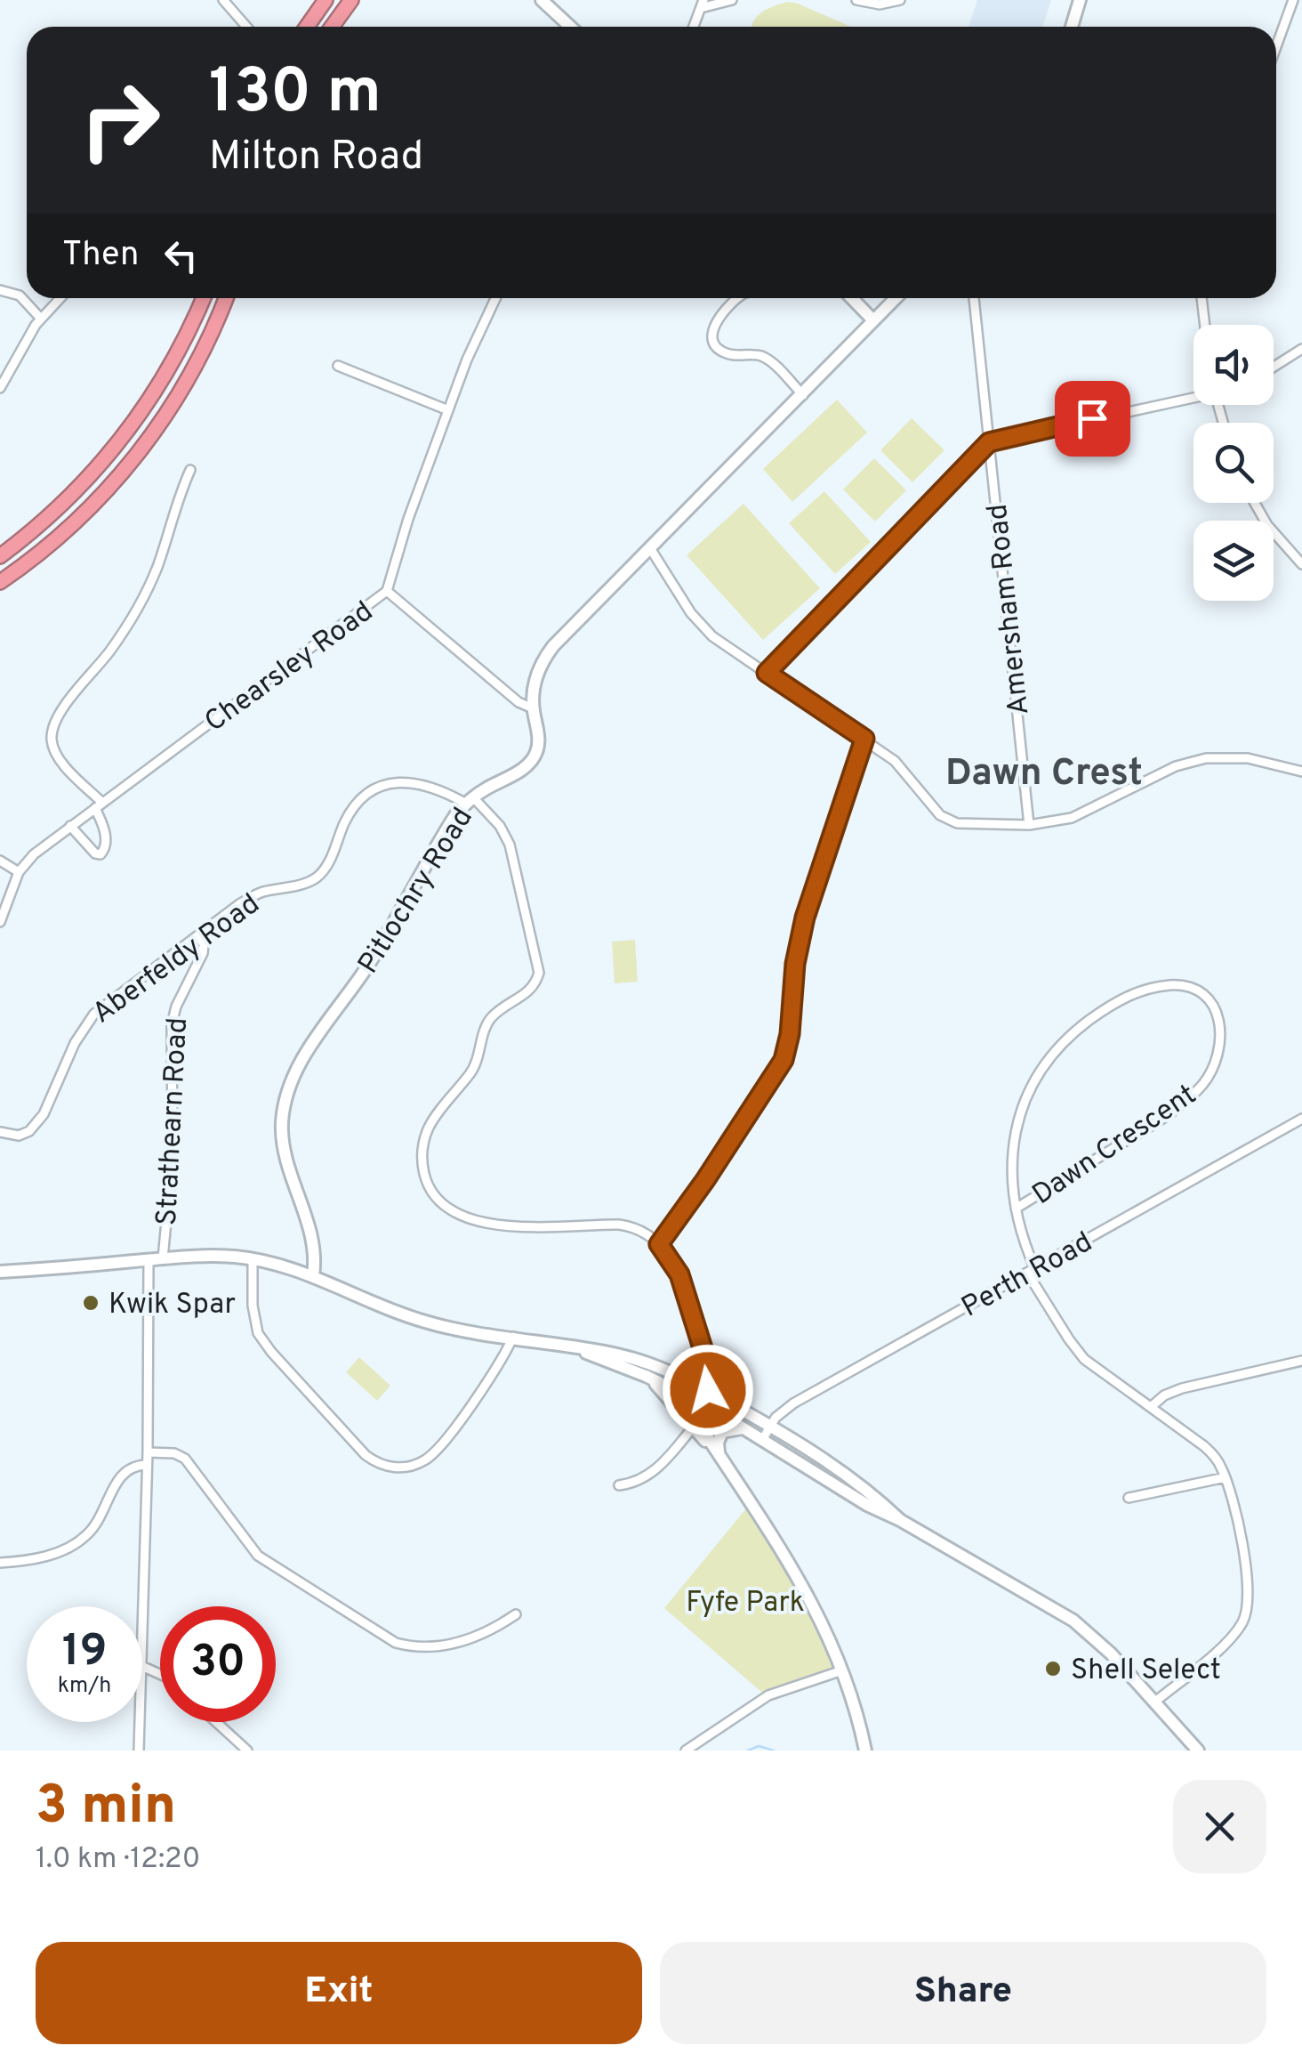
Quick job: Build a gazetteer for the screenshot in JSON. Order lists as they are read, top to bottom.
{
  "streets": {
    "main road": ["Pitlochry Road"],
    "street": [
      "Amersham Road",
      "Chearsley Road",
      "Aberfeldy Road",
      "Strathearn Road",
      "Dawn Crescent",
      "Perth Road"
    ]
  },
  "crossings": [
    ["Pitlochry Road", "Aberfeldy Road"],
    ["Aberfeldy Road", "Strathearn Road"],
    ["Dawn Crescent", "Perth Road"]
  ],
  "districts": ["Dawn Crest"],
  "parks": ["Fyfe Park"],
  "places": ["Kwik Spar", "Shell Select"],
  "page": {
    "turn": ["130 m", "Milton Road"],
    "then": "Then",
    "speed": "19 km/h",
    "limit": "30",
    "heading": ["3 min", "1.0 km · 12:20"],
    "buttons": ["Exit", "Share"]
  }
}
